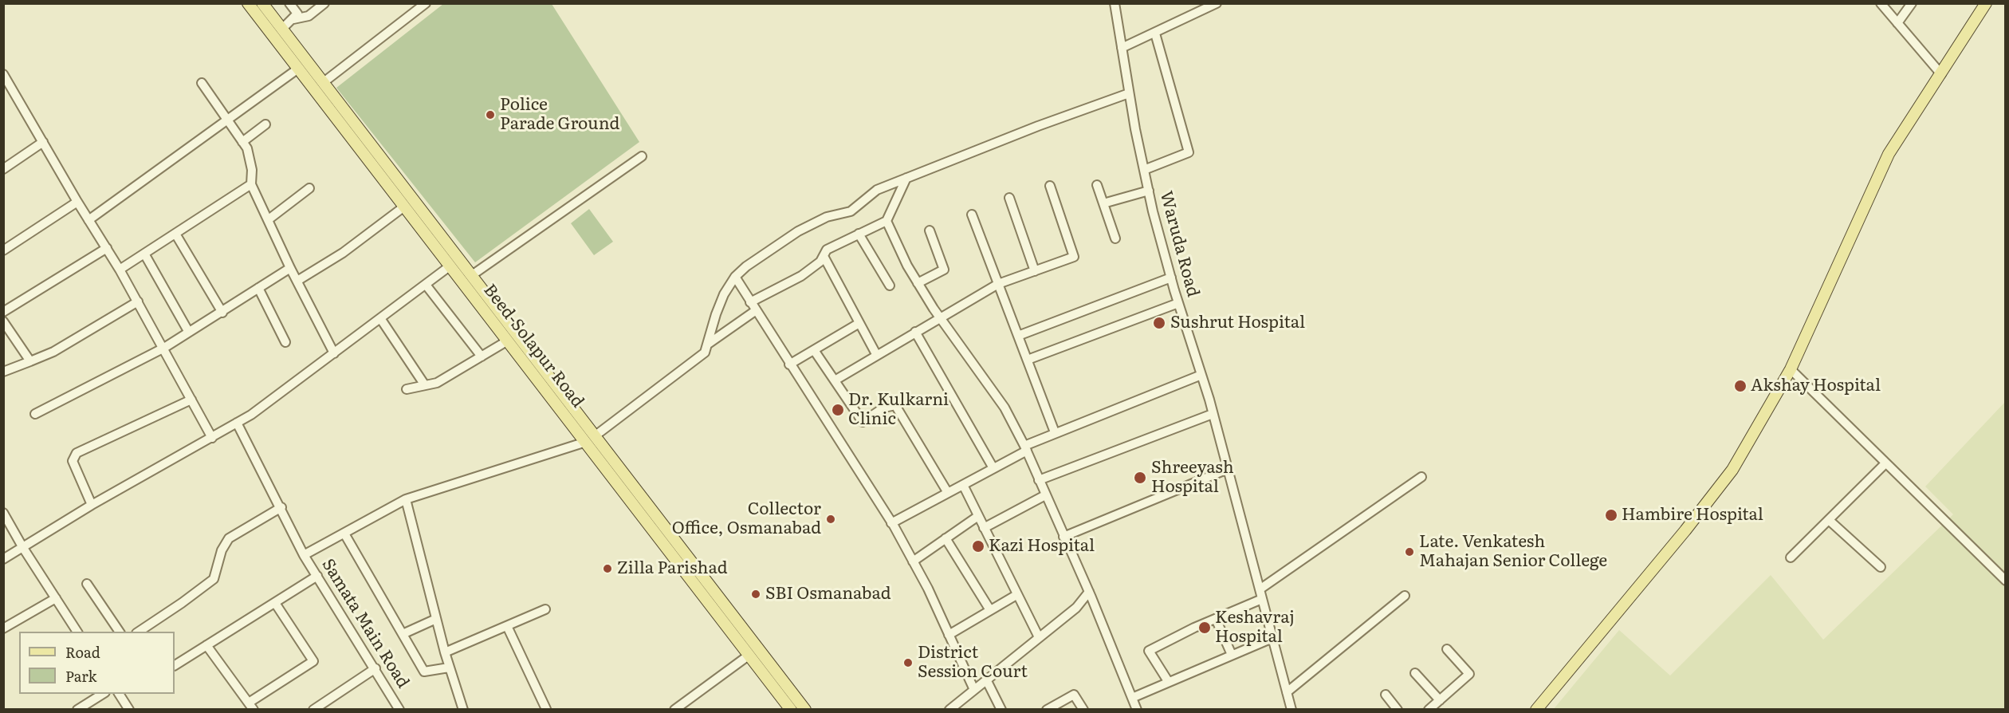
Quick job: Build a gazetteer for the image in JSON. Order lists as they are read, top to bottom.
{
  "streets": {
    "main road": ["Beed-Solapur Road"],
    "street": ["Waruda Road", "Samata Main Road"]
  },
  "crossings": [
    ["Beed-Solapur Road", "Samata Main Road"]
  ],
  "places": [
    "Police Parade Ground",
    "Sushrut Hospital",
    "Akshay Hospital",
    "Dr. Kulkarni Clinic",
    "Shreeyash Hospital",
    "Hambire Hospital",
    "Collector Office, Osmanabad",
    "Kazi Hospital",
    "Late. Venkatesh Mahajan Senior College",
    "Zilla Parishad",
    "SBI Osmanabad",
    "Keshavraj Hospital",
    "District Session Court"
  ],
  "legend": ["Road", "Park"]
}
